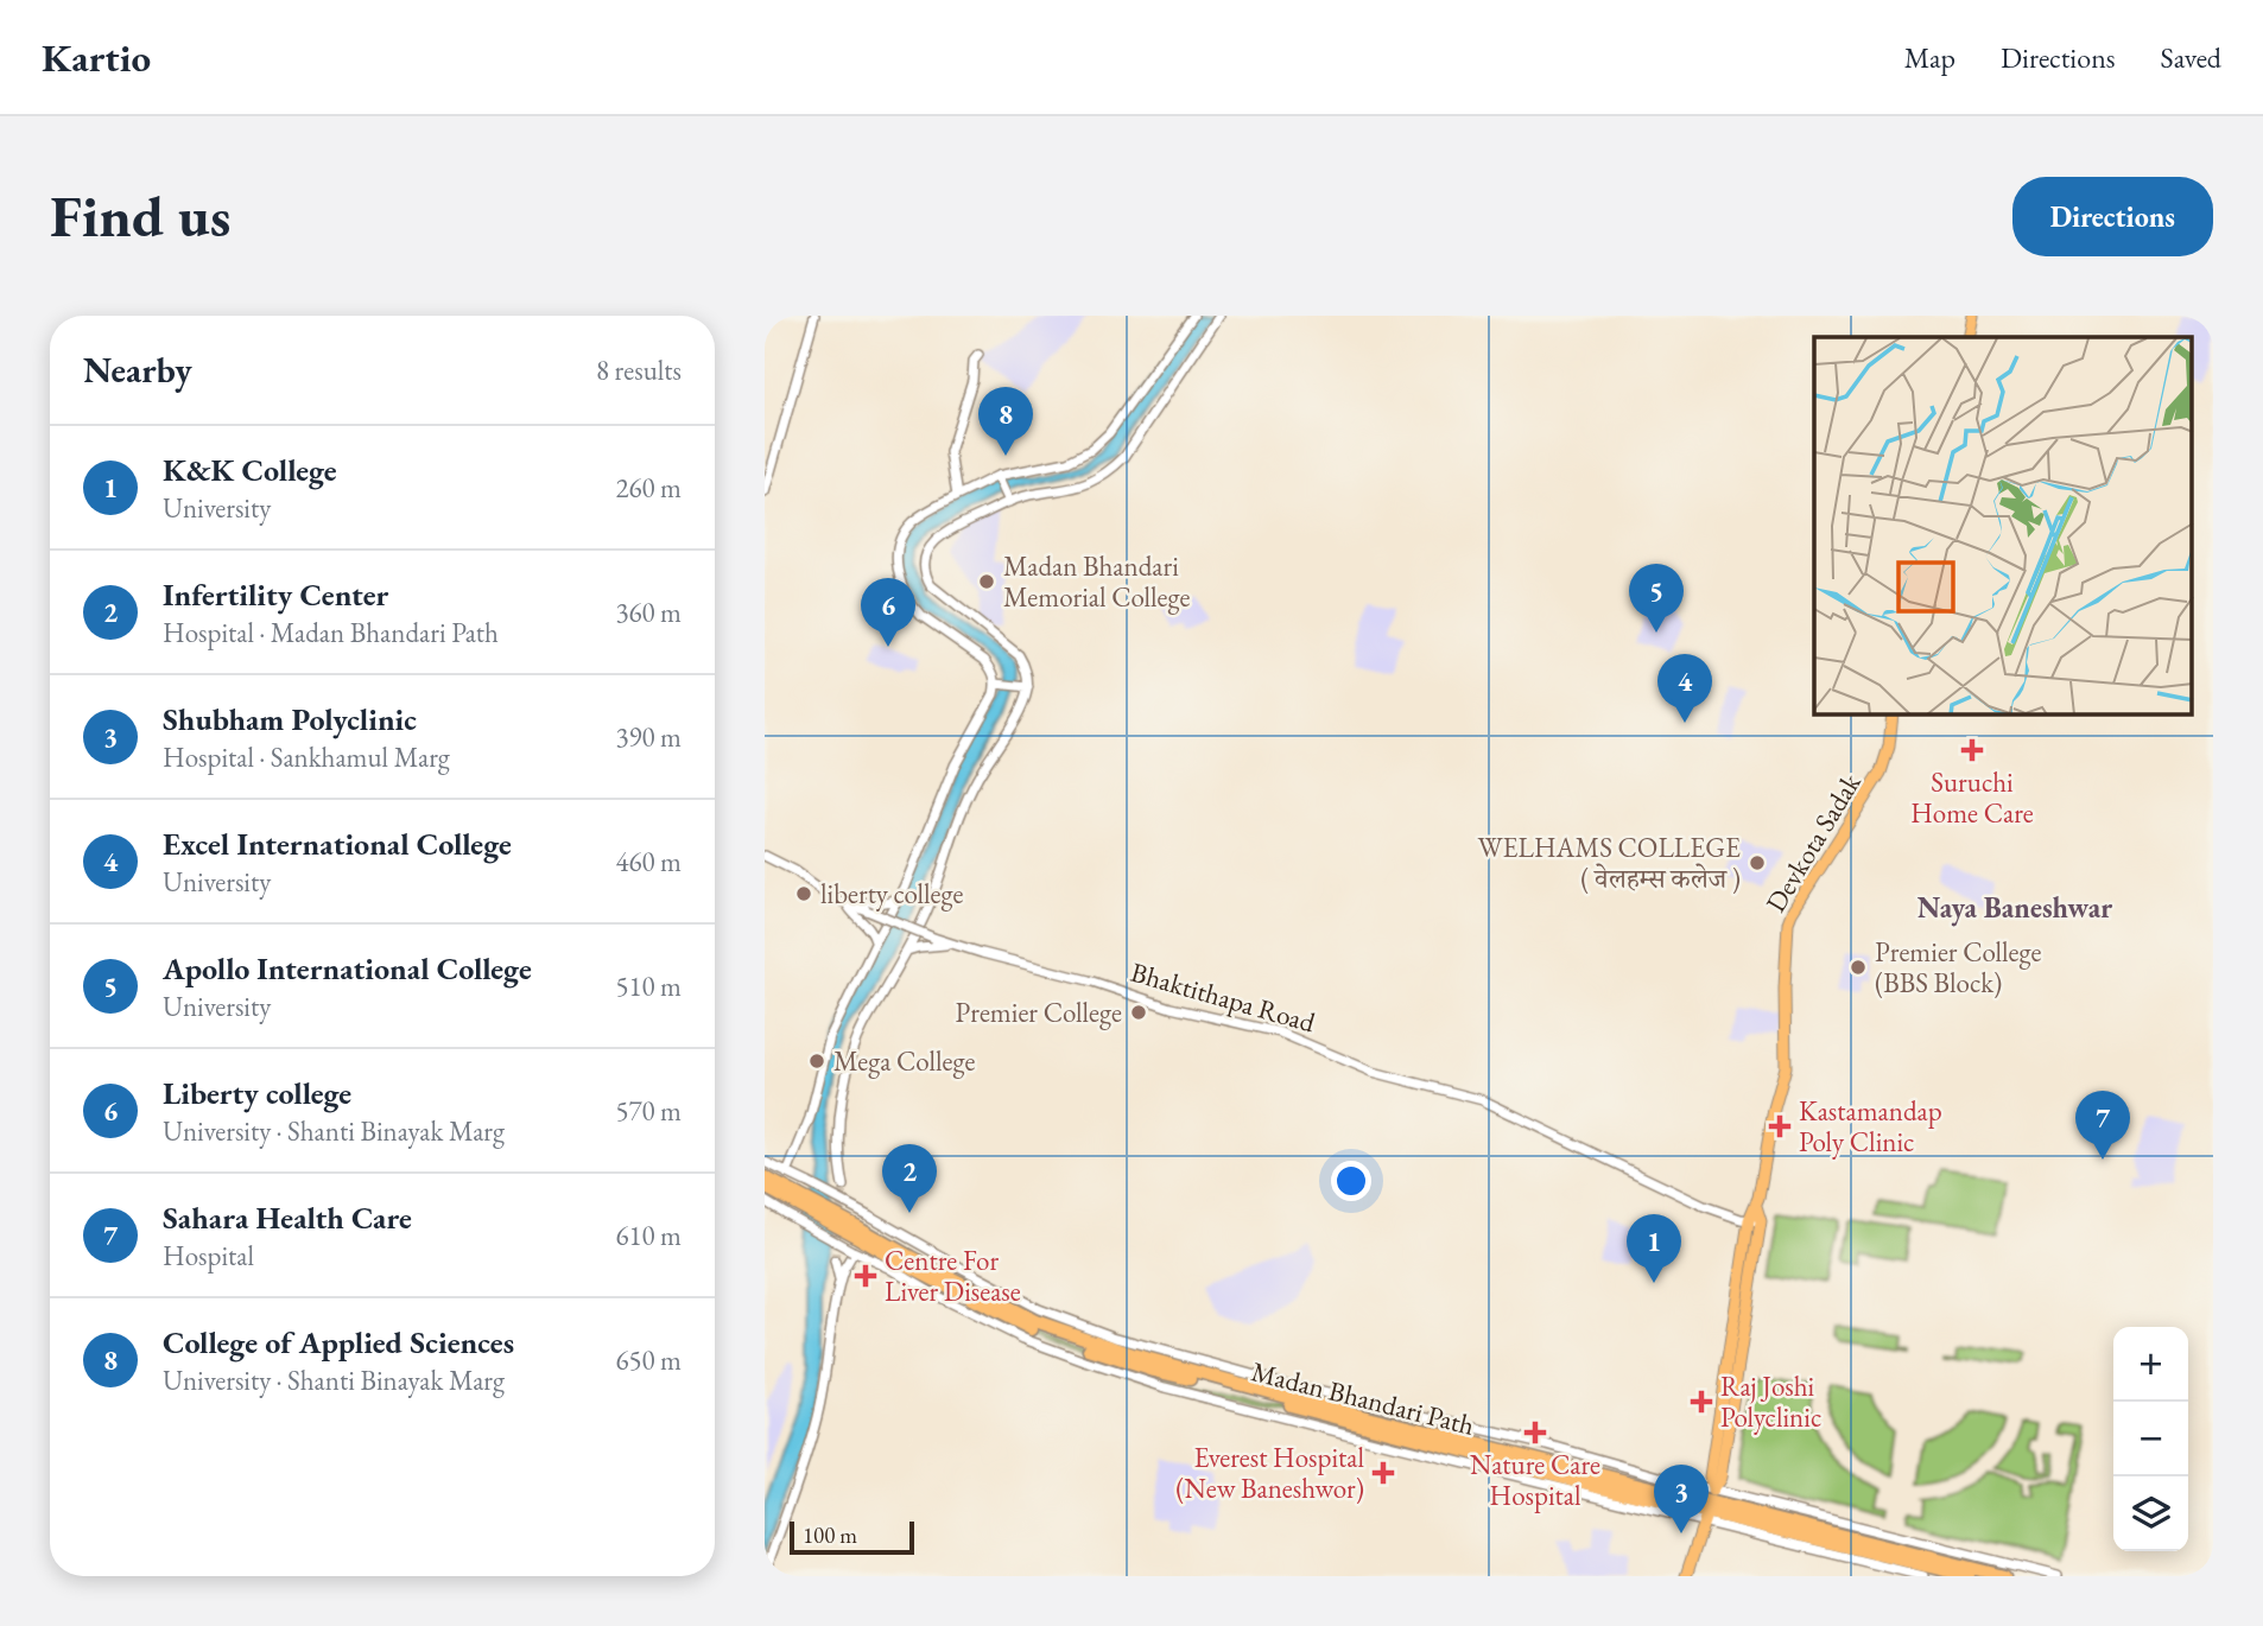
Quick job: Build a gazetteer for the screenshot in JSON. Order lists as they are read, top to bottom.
{
  "streets": {
    "highway": ["Madan Bhandari Path"],
    "main road": ["Devkota Sadak"],
    "street": ["Bhaktithapa Road"]
  },
  "crossings": [
    ["Devkota Sadak", "Bhaktithapa Road"],
    ["Devkota Sadak", "Madan Bhandari Path"]
  ],
  "districts": ["Naya Baneshwar"],
  "places": {
    "other": [
      "Madan Bhandari Memorial College",
      "WELHAMS COLLEGE ( वेलहम्स कलेज )",
      "liberty college",
      "Premier College (BBS Block)",
      "Premier College",
      "Mega College"
    ],
    "health": [
      "Suruchi Home Care",
      "Kastamandap Poly Clinic",
      "Centre For Liver Disease",
      "Raj Joshi Polyclinic",
      "Nature Care Hospital",
      "Everest Hospital (New Baneshwor)"
    ]
  },
  "scale_bar": "100 m",
  "page": {
    "header": "Kartio",
    "nav": ["Map", "Directions", "Saved"],
    "buttons": "Directions",
    "title": "Find us",
    "heading": ["Nearby", "8 results"],
    "pins": [
      "8",
      "5",
      "6",
      "4",
      "7",
      "2",
      "1",
      "3"
    ],
    "list": [
      {
        "mark": "1",
        "name": "K&K College",
        "note": "University",
        "value": "260 m"
      },
      {
        "mark": "2",
        "name": "Infertility Center",
        "note": "Hospital · Madan Bhandari Path",
        "value": "360 m"
      },
      {
        "mark": "3",
        "name": "Shubham Polyclinic",
        "note": "Hospital · Sankhamul Marg",
        "value": "390 m"
      },
      {
        "mark": "4",
        "name": "Excel International College",
        "note": "University",
        "value": "460 m"
      },
      {
        "mark": "5",
        "name": "Apollo International College",
        "note": "University",
        "value": "510 m"
      },
      {
        "mark": "6",
        "name": "Liberty college",
        "note": "University · Shanti Binayak Marg",
        "value": "570 m"
      },
      {
        "mark": "7",
        "name": "Sahara Health Care",
        "note": "Hospital",
        "value": "610 m"
      },
      {
        "mark": "8",
        "name": "College of Applied Sciences",
        "note": "University · Shanti Binayak Marg",
        "value": "650 m"
      }
    ],
    "map_buttons": ["+", "−"],
    "scale": "100 m"
  }
}
